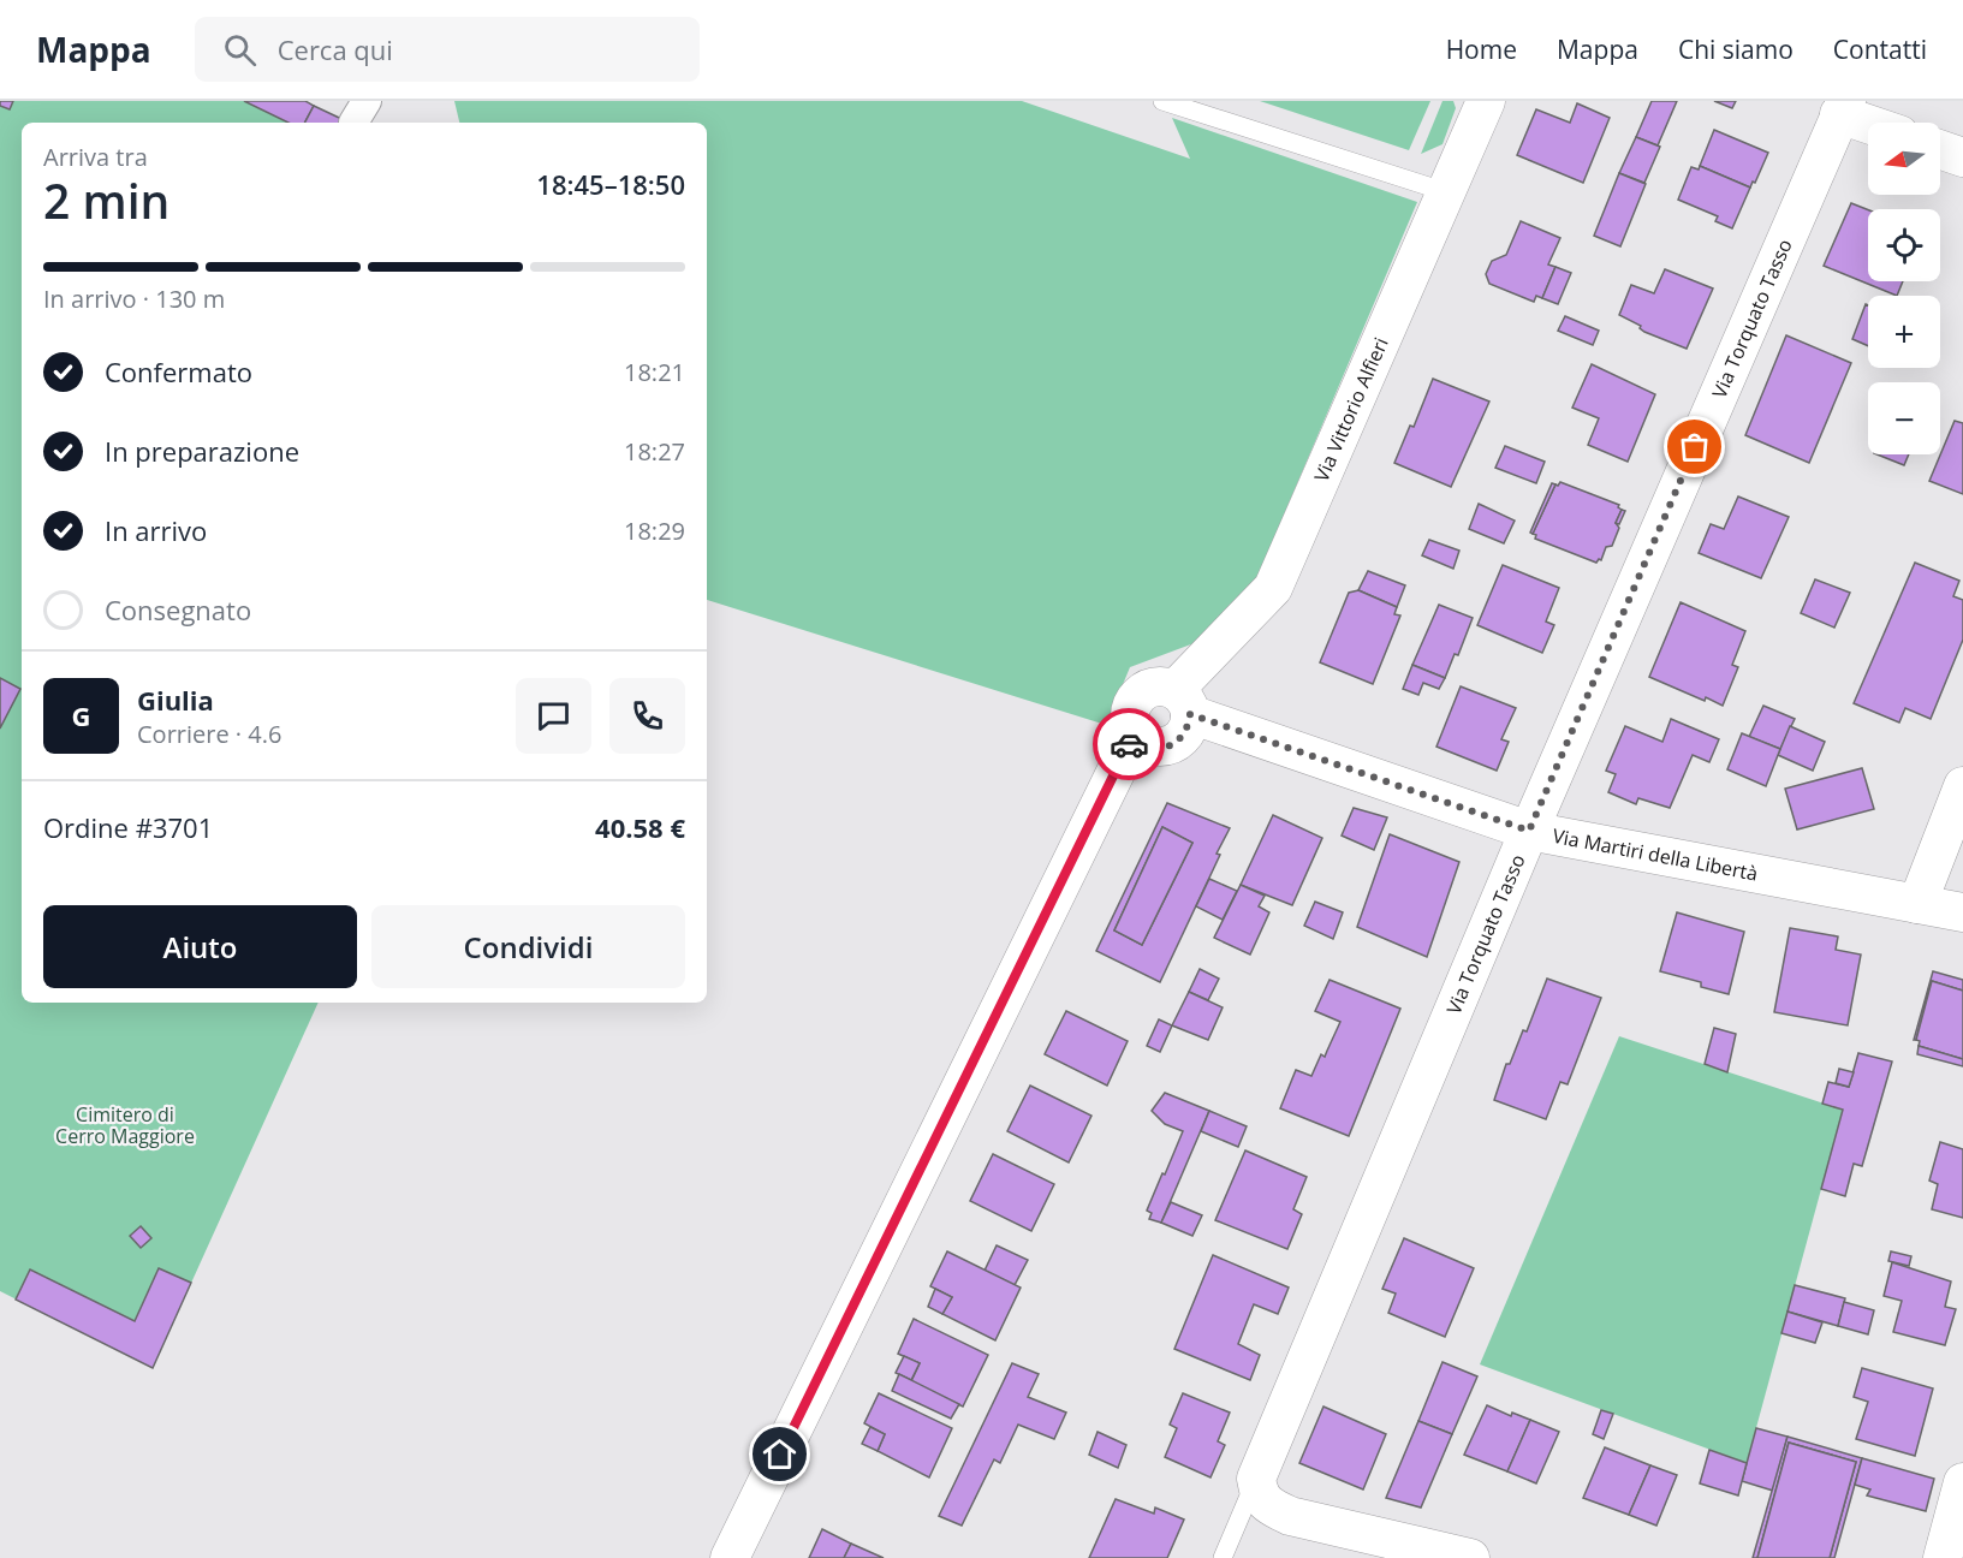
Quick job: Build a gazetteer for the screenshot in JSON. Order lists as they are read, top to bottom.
{
  "streets": {
    "street": ["Via Torquato Tasso", "Via Vittorio Alfieri", "Via Martiri della Libertà"]
  },
  "crossings": [
    ["Via Torquato Tasso", "Via Martiri della Libertà"],
    ["Via Vittorio Alfieri", "Via Martiri della Libertà"]
  ],
  "parks": ["Cimitero di Cerro Maggiore"],
  "north": "left",
  "page": {
    "header": "Mappa",
    "search": "Cerca qui",
    "nav": [
      "Home",
      "Mappa",
      "Chi siamo",
      "Contatti"
    ],
    "map_buttons": ["+", "−"],
    "heading": ["2 min", "Arriva tra", "18:45–18:50"],
    "panel": [
      "Giulia",
      "Corriere · 4.6",
      "Ordine #3701",
      "40.58 €"
    ],
    "bar": "In arrivo · 130 m",
    "list": [
      ["Confermato", "18:21"],
      ["In preparazione", "18:27"],
      ["In arrivo", "18:29"],
      "Consegnato"
    ],
    "round": "G",
    "buttons": ["Aiuto", "Condividi"]
  }
}
